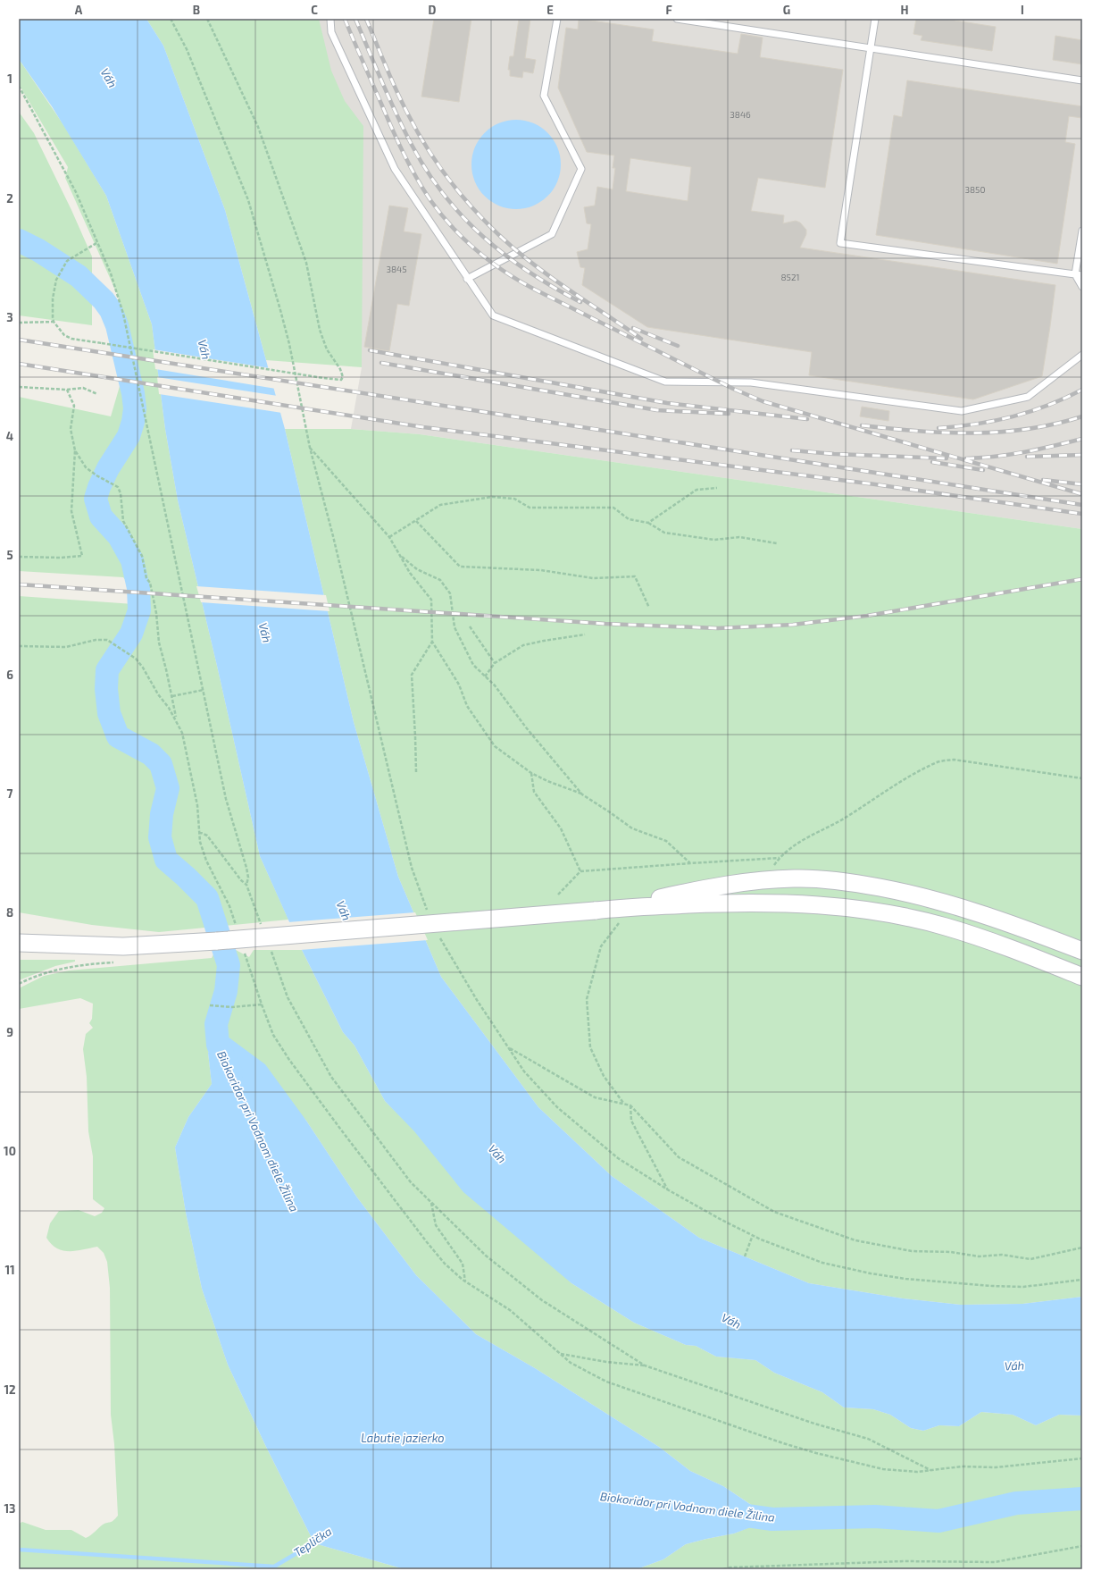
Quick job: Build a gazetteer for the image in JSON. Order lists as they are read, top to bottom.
{
  "water": [
    "Váh",
    "Biokoridor pri Vodnom diele Žilina",
    "Labutie jazierko",
    "Teplička"
  ],
  "house_numbers": [
    "3846",
    "3850",
    "3845",
    "8521"
  ],
  "grid": {
    "columns": [
      "A",
      "B",
      "C",
      "D",
      "E",
      "F",
      "G",
      "H",
      "I"
    ],
    "rows": [
      "1",
      "2",
      "3",
      "4",
      "5",
      "6",
      "7",
      "8",
      "9",
      "10",
      "11",
      "12",
      "13"
    ]
  }
}
